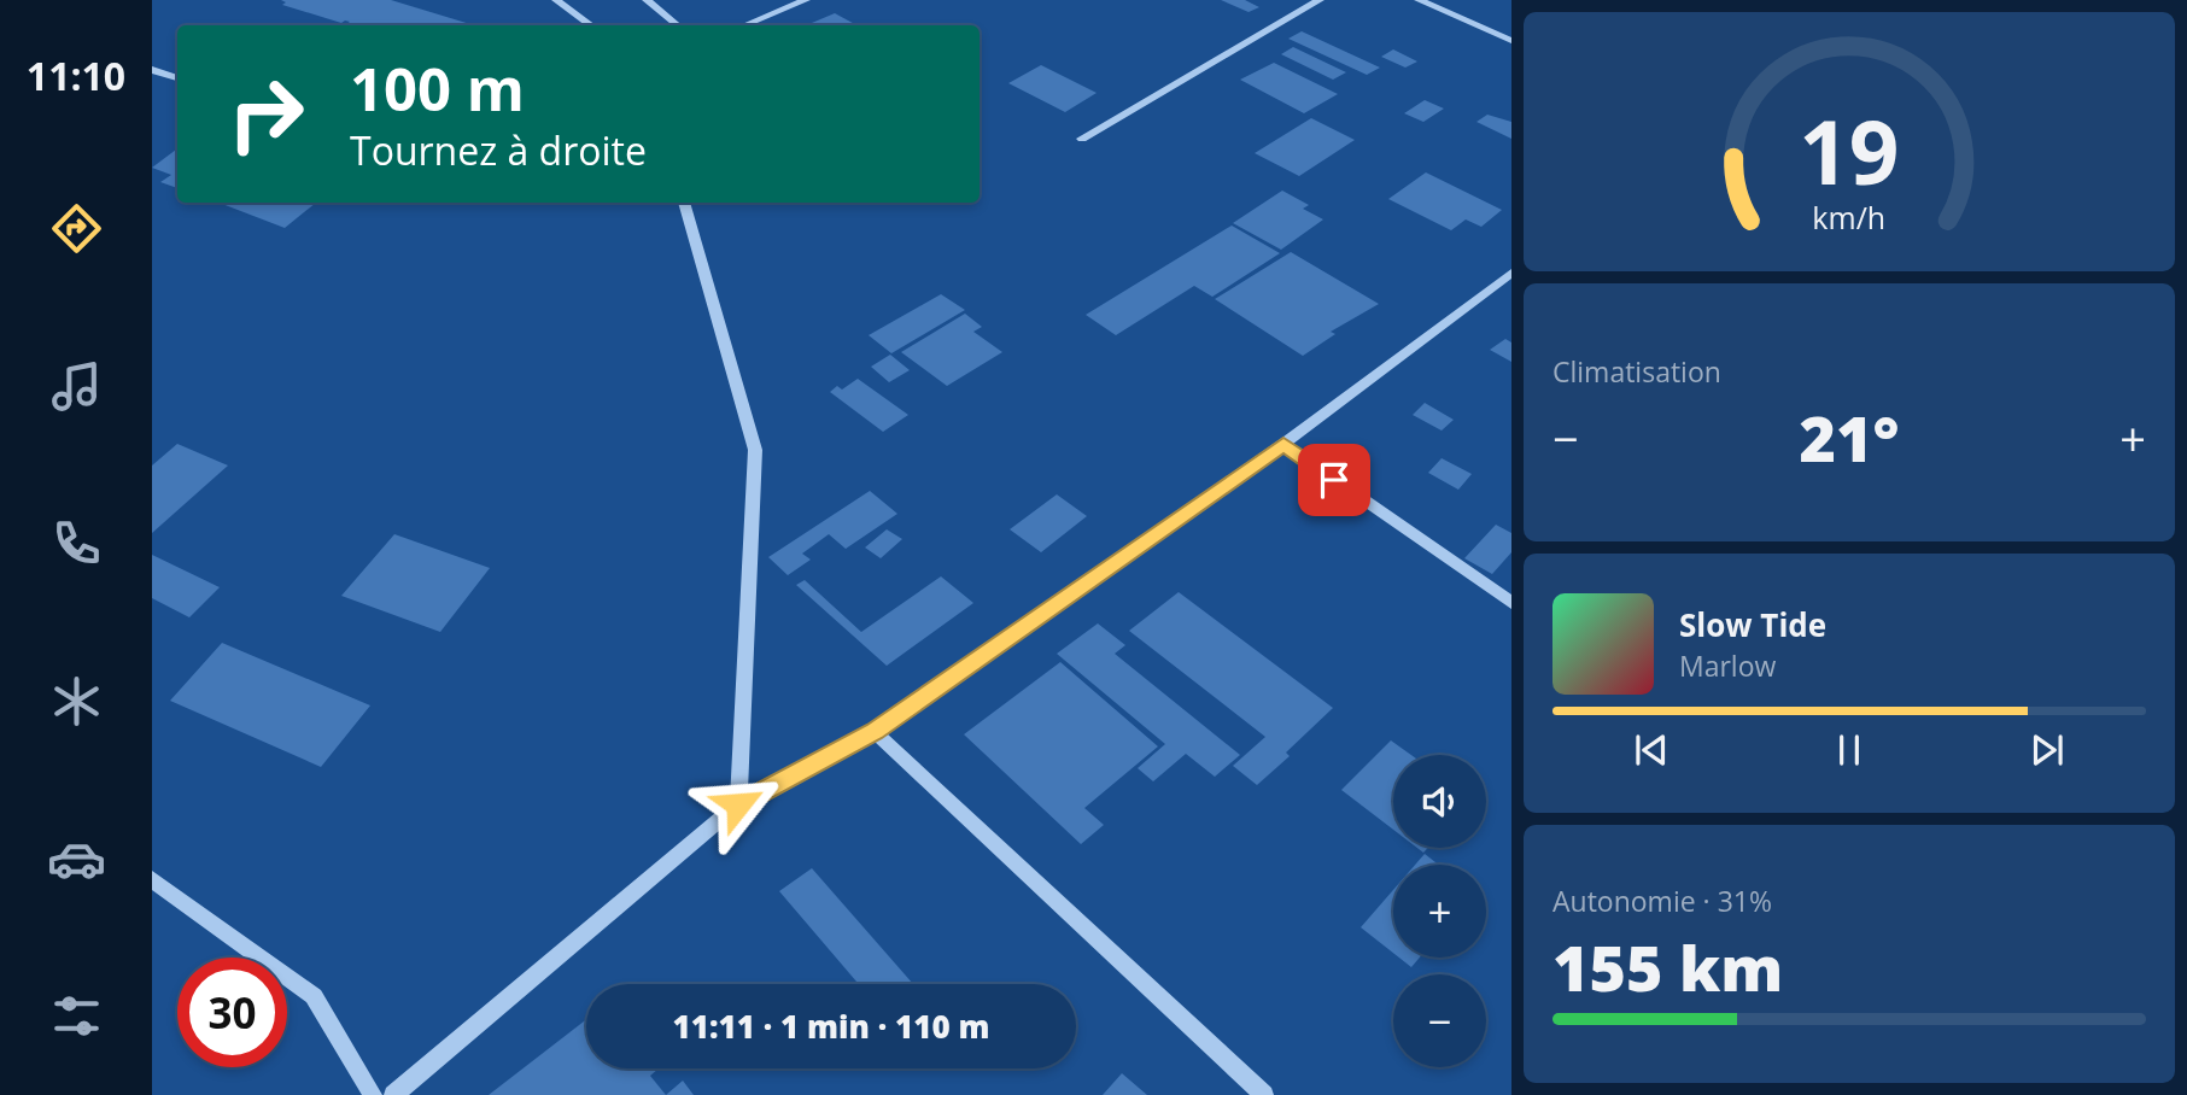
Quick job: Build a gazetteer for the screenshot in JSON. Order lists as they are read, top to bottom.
{
  "page": {
    "tabs": "11:10",
    "turn": ["100 m", "Tournez à droite"],
    "tile": [
      "Climatisation",
      ["Autonomie · 31%", "155 km"]
    ],
    "heat": ["−", "21°", "+"],
    "song": ["Slow Tide", "Marlow"],
    "map_buttons": ["+", "−"],
    "limit": "30",
    "trip": "11:11 · 1 min · 110 m",
    "gauge": ["19", "km/h"]
  }
}
